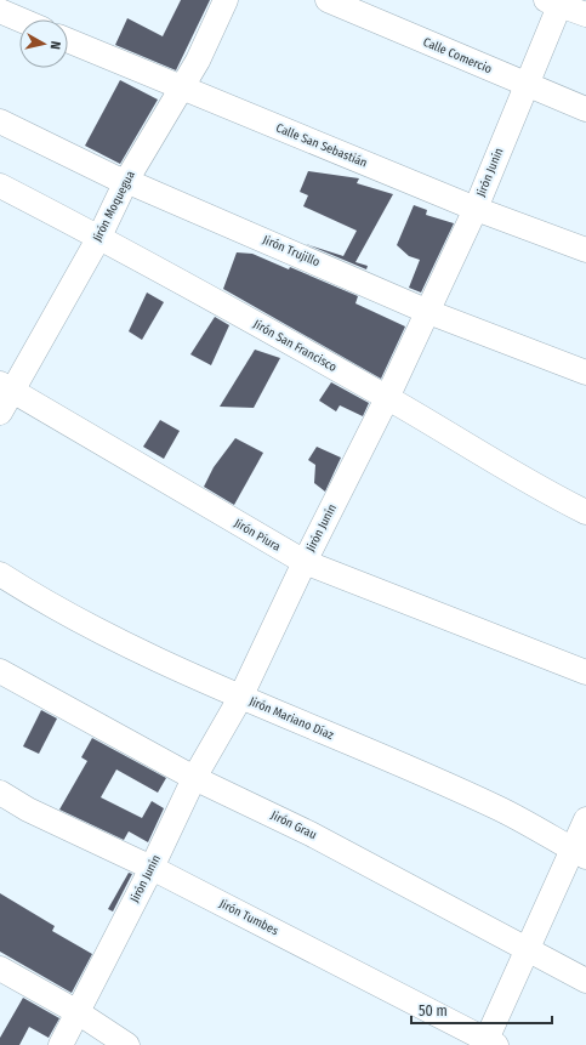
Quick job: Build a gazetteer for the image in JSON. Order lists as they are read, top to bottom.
{
  "streets": {
    "street": [
      "Calle Comercio",
      "Calle San Sebastián",
      "Jirón Junín",
      "Jirón Moquegua",
      "Jirón Trujillo",
      "Jirón San Francisco",
      "Jirón Piura",
      "Jirón Mariano Díaz",
      "Jirón Grau",
      "Jirón Tumbes"
    ]
  },
  "crossings": [
    ["Calle Comercio", "Jirón Junín"],
    ["Calle San Sebastián", "Jirón Junín"],
    ["Calle San Sebastián", "Jirón Moquegua"],
    ["Jirón Junín", "Jirón Trujillo"],
    ["Jirón Junín", "Jirón San Francisco"],
    ["Jirón Junín", "Jirón Piura"],
    ["Jirón Junín", "Jirón Mariano Díaz"],
    ["Jirón Junín", "Jirón Grau"],
    ["Jirón Junín", "Jirón Tumbes"],
    ["Jirón Moquegua", "Jirón Trujillo"],
    ["Jirón Moquegua", "Jirón San Francisco"],
    ["Jirón Moquegua", "Jirón Piura"]
  ],
  "scale_bar": "50 m",
  "north": "right"
}
